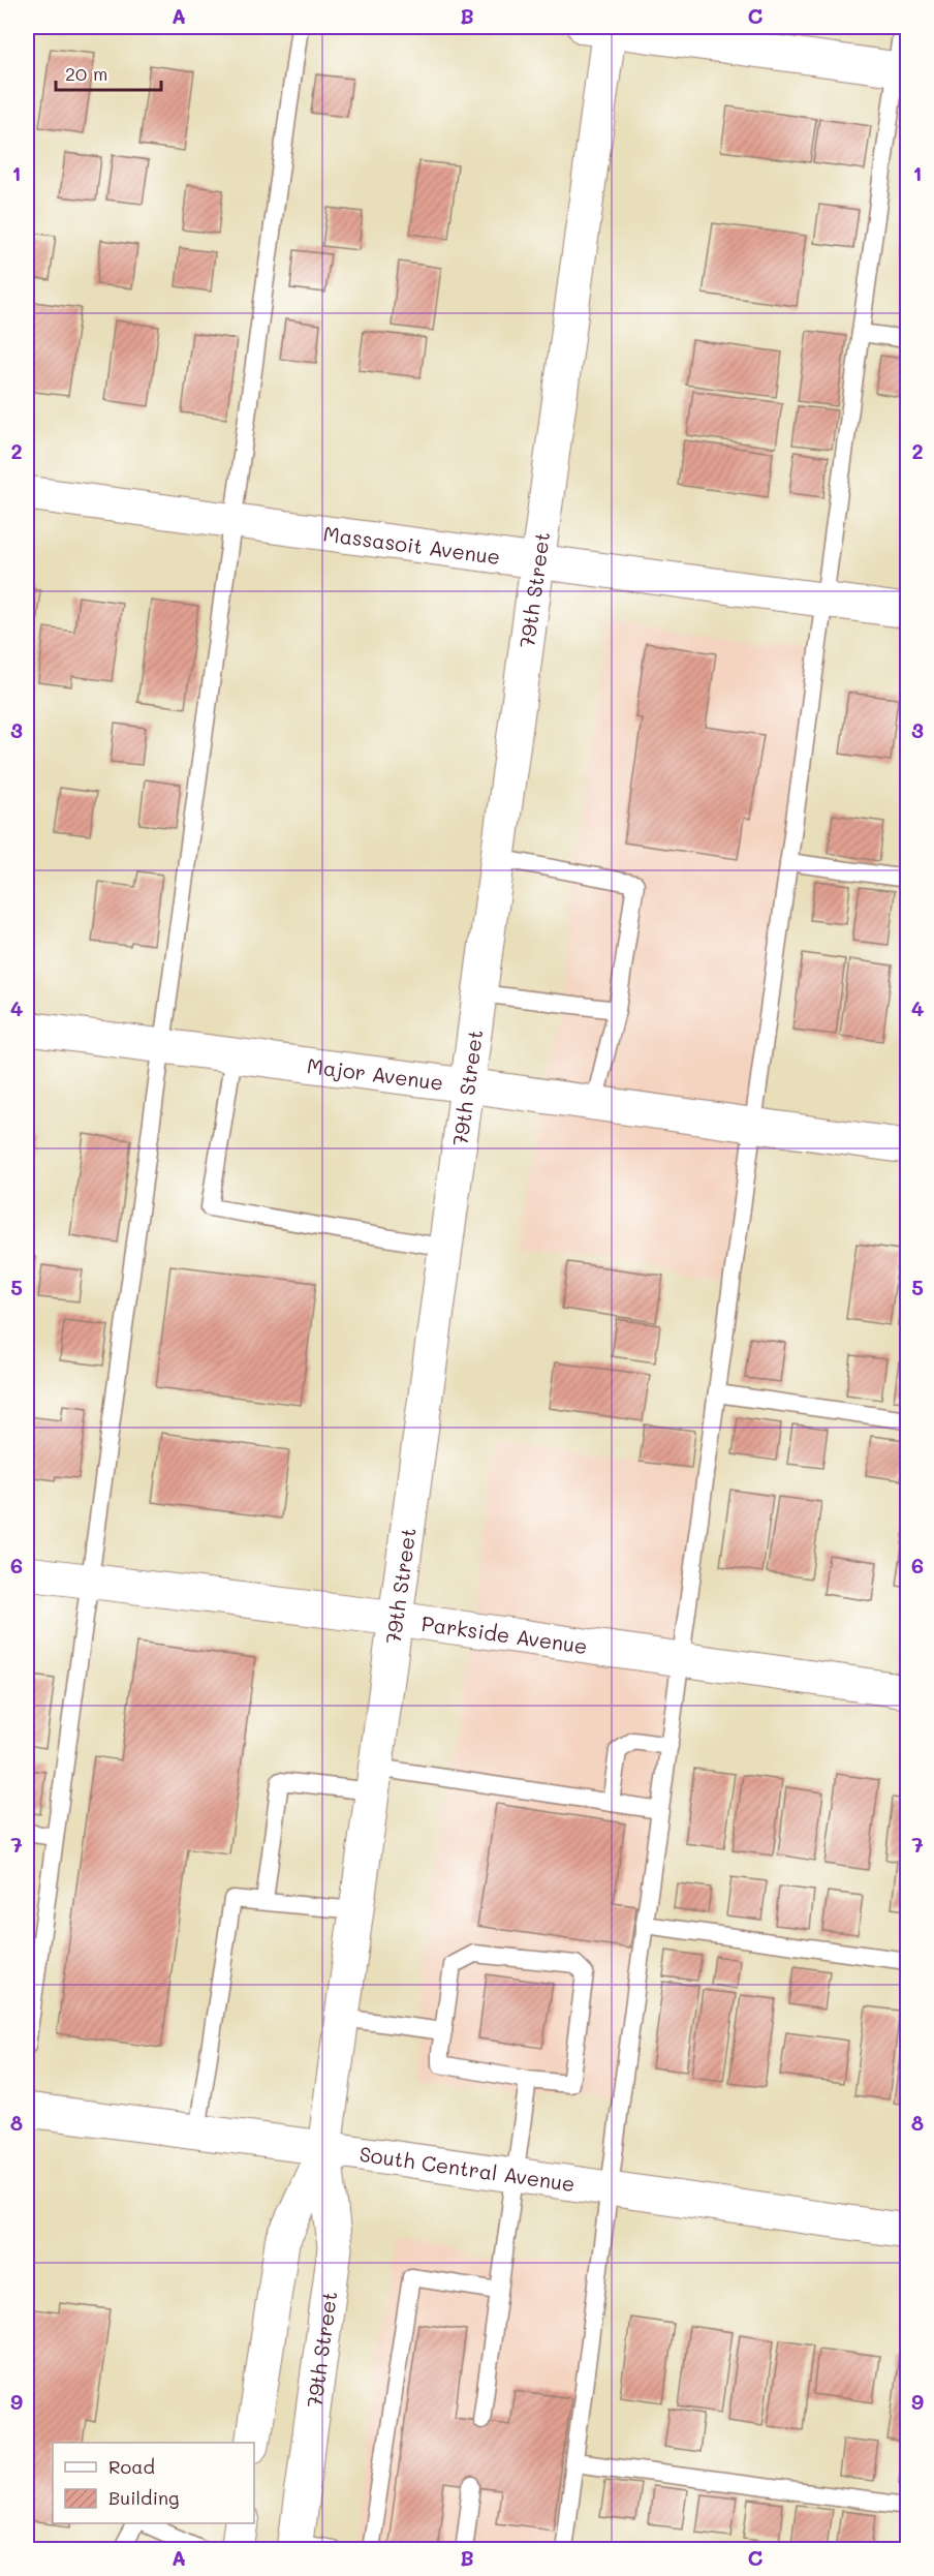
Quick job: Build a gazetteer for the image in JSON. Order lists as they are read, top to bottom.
{
  "streets": {
    "street": [
      "Massasoit Avenue",
      "79th Street",
      "Major Avenue",
      "Parkside Avenue",
      "South Central Avenue"
    ]
  },
  "crossings": [
    ["Massasoit Avenue", "79th Street"],
    ["79th Street", "Major Avenue"],
    ["79th Street", "Parkside Avenue"],
    ["79th Street", "South Central Avenue"]
  ],
  "legend": ["Road", "Building"],
  "scale_bar": "20 m",
  "grid": {
    "columns": ["A", "B", "C"],
    "rows": [
      "1",
      "2",
      "3",
      "4",
      "5",
      "6",
      "7",
      "8",
      "9"
    ]
  }
}
